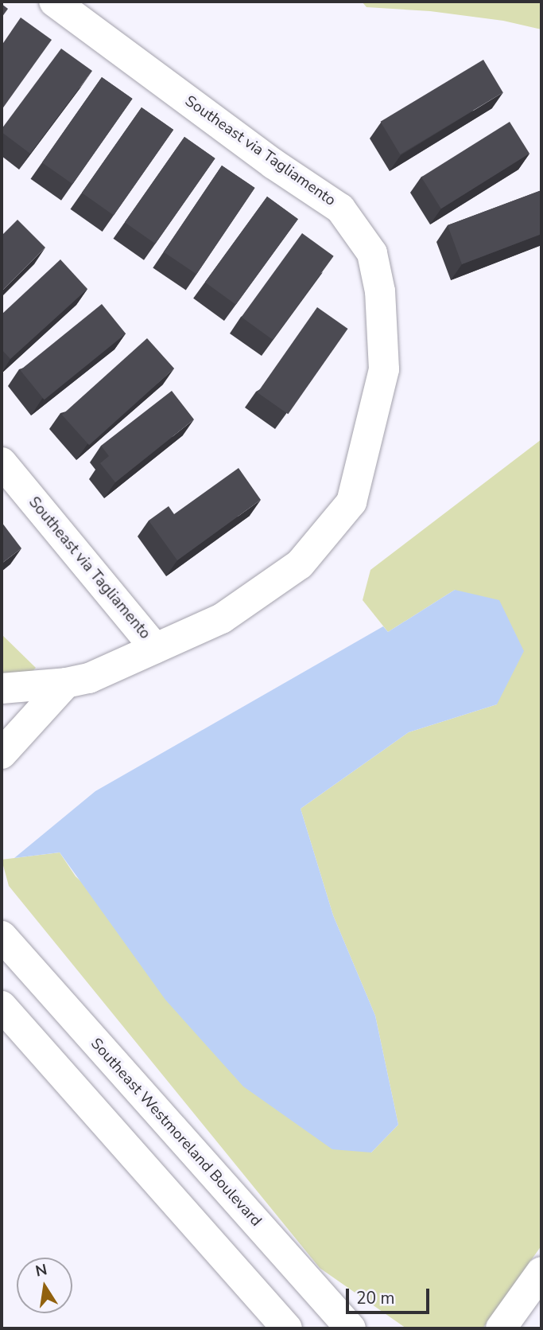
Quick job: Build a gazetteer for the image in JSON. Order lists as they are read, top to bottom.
{
  "streets": {
    "street": ["Southeast via Tagliamento", "Southeast Westmoreland Boulevard"]
  },
  "scale_bar": "20 m",
  "north": "top"
}
